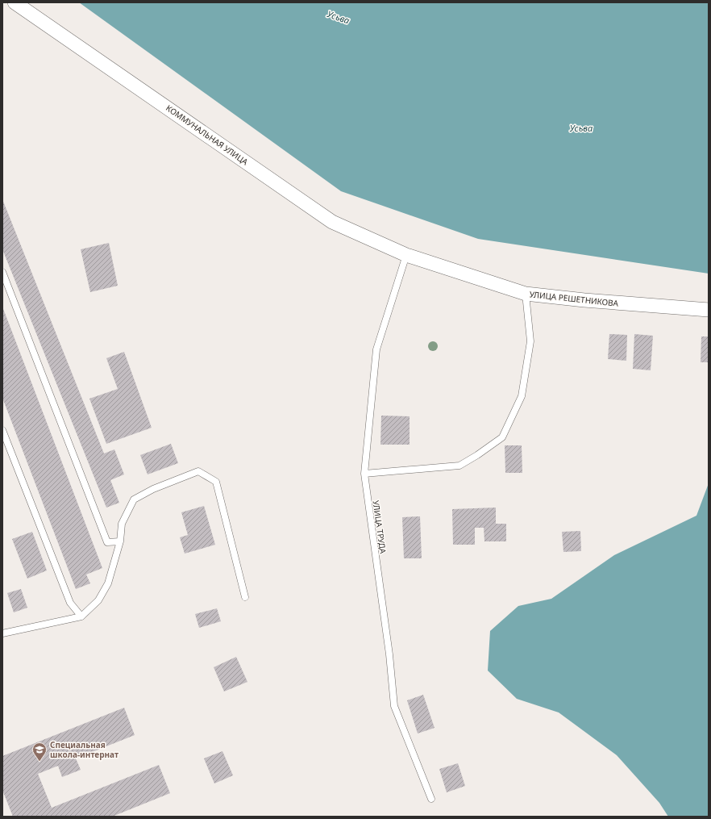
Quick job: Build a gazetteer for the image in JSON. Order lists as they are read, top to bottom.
{
  "streets": {
    "street": ["КОММУНАЛЬНАЯ УЛИЦА", "УЛИЦА РЕШЕТНИКОВА"],
    "lane": ["УЛИЦА ТРУДА"]
  },
  "crossings": [
    ["КОММУНАЛЬНАЯ УЛИЦА", "УЛИЦА РЕШЕТНИКОВА"],
    ["КОММУНАЛЬНАЯ УЛИЦА", "УЛИЦА ТРУДА"],
    ["УЛИЦА РЕШЕТНИКОВА", "УЛИЦА ТРУДА"]
  ],
  "water": ["Усьва"],
  "places": {
    "school or university": ["Специальная школа-интернат"]
  }
}
